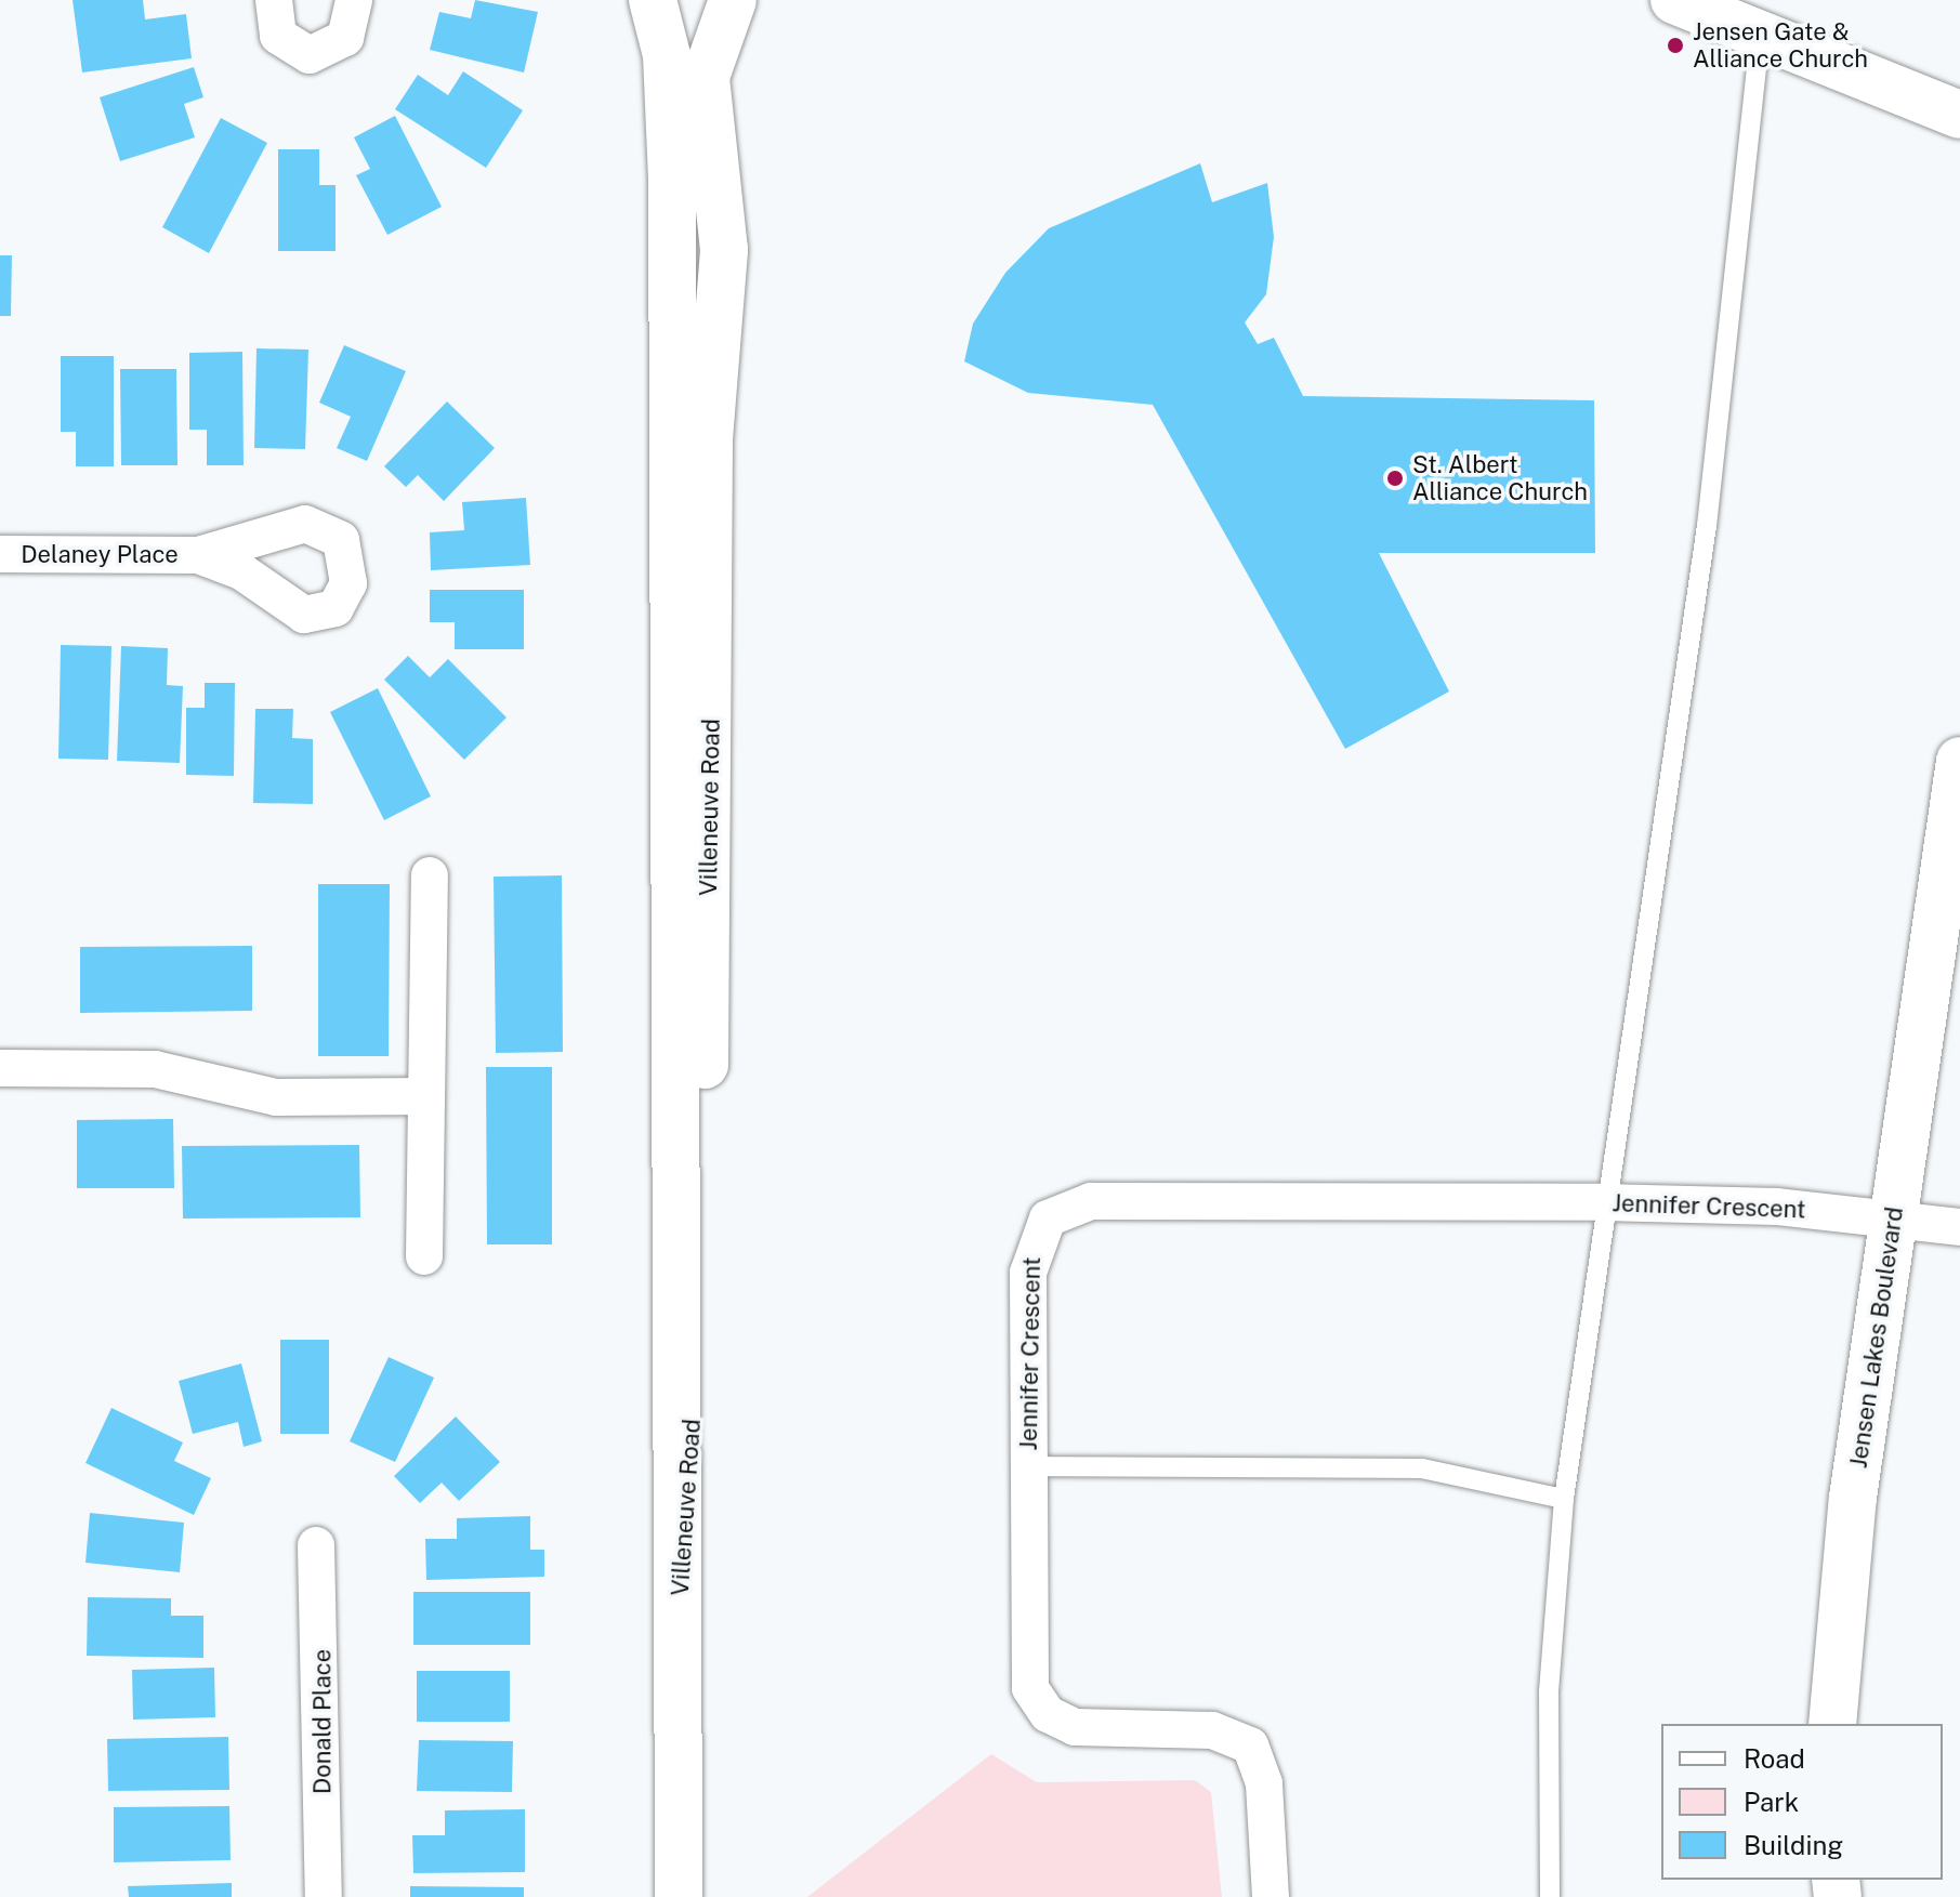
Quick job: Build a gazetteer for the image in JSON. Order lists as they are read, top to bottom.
{
  "streets": {
    "main road": ["Villeneuve Road", "Jensen Lakes Boulevard"],
    "street": ["Delaney Place", "Jennifer Crescent", "Donald Place"]
  },
  "crossings": [
    ["Jennifer Crescent", "Jensen Lakes Boulevard"]
  ],
  "places": ["Jensen Gate & Alliance Church", "St. Albert Alliance Church"],
  "legend": ["Road", "Park", "Building"]
}
